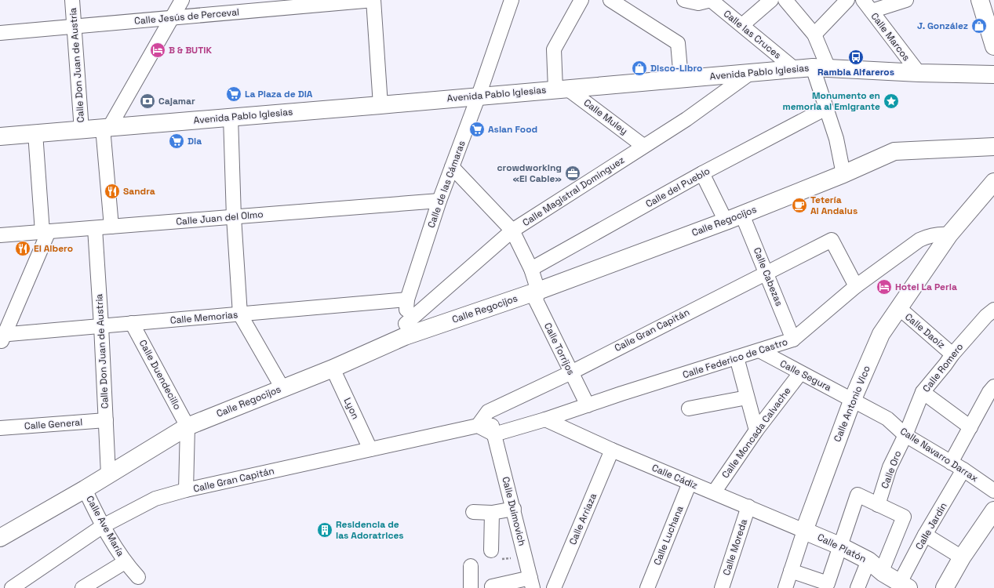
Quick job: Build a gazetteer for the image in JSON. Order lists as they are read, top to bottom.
{
  "streets": {
    "street": [
      "Calle Jesús de Perceval",
      "Calle las Cruces",
      "Calle Marcos",
      "Calle Don Juan de Austria",
      "Avenida Pablo Iglesias",
      "Calle Muley",
      "Calle de las Cámaras",
      "Calle del Pueblo",
      "Calle Magistral Dominguez",
      "Calle Juan del Olmo",
      "Calle Regocijos",
      "Calle Cabezas",
      "Calle Memorias",
      "Calle Gran Capitán",
      "Calle Daoíz",
      "Calle Torrijos",
      "Calle Federico de Castro",
      "Calle Romero",
      "Calle Duendecillo",
      "Calle Segura",
      "Calle Antonio Vico",
      "Lyon",
      "Calle General",
      "Calle Moncada Calvache",
      "Calle Navarro Darrax",
      "Calle Oro",
      "Calle Cádiz",
      "Calle Duimovich",
      "Calle Arriaza",
      "Calle Ave María",
      "Calle Jardin",
      "Calle Luchana",
      "Calle Moreda",
      "Calle Platón"
    ]
  },
  "crossings": [
    ["Calle Jesús de Perceval", "Calle Don Juan de Austria"],
    ["Calle las Cruces", "Avenida Pablo Iglesias"],
    ["Calle Marcos", "Avenida Pablo Iglesias"],
    ["Calle Don Juan de Austria", "Avenida Pablo Iglesias"],
    ["Calle Don Juan de Austria", "Calle Juan del Olmo"],
    ["Calle Don Juan de Austria", "Calle Regocijos"],
    ["Calle Don Juan de Austria", "Calle Memorias"],
    ["Calle Don Juan de Austria", "Calle General"],
    ["Avenida Pablo Iglesias", "Calle Muley"],
    ["Avenida Pablo Iglesias", "Calle de las Cámaras"],
    ["Avenida Pablo Iglesias", "Calle Magistral Dominguez"],
    ["Calle Muley", "Calle Magistral Dominguez"],
    ["Calle de las Cámaras", "Calle Magistral Dominguez"],
    ["Calle de las Cámaras", "Calle Juan del Olmo"],
    ["Calle de las Cámaras", "Calle Regocijos"],
    ["Calle de las Cámaras", "Calle Memorias"],
    ["Calle de las Cámaras", "Calle Torrijos"],
    ["Calle del Pueblo", "Calle Torrijos"],
    ["Calle Magistral Dominguez", "Calle Regocijos"],
    ["Calle Magistral Dominguez", "Calle Torrijos"],
    ["Calle Regocijos", "Calle Cabezas"],
    ["Calle Regocijos", "Calle Torrijos"],
    ["Calle Regocijos", "Calle Duendecillo"],
    ["Calle Regocijos", "Lyon"],
    ["Calle Regocijos", "Calle Ave María"],
    ["Calle Cabezas", "Calle Gran Capitán"],
    ["Calle Cabezas", "Calle Federico de Castro"],
    ["Calle Memorias", "Calle Duendecillo"],
    ["Calle Gran Capitán", "Calle Torrijos"],
    ["Calle Gran Capitán", "Calle Federico de Castro"],
    ["Calle Gran Capitán", "Lyon"],
    ["Calle Gran Capitán", "Calle Duimovich"],
    ["Calle Gran Capitán", "Calle Ave María"],
    ["Calle Daoíz", "Calle Romero"],
    ["Calle Daoíz", "Calle Antonio Vico"],
    ["Calle Torrijos", "Calle Federico de Castro"],
    ["Calle Federico de Castro", "Calle Segura"],
    ["Calle Federico de Castro", "Calle Antonio Vico"],
    ["Calle Federico de Castro", "Calle Cádiz"],
    ["Calle Federico de Castro", "Calle Duimovich"],
    ["Calle Romero", "Calle Navarro Darrax"],
    ["Calle Romero", "Calle Oro"],
    ["Calle Segura", "Calle Antonio Vico"],
    ["Calle Segura", "Calle Moncada Calvache"],
    ["Calle Segura", "Calle Navarro Darrax"],
    ["Calle Antonio Vico", "Calle Navarro Darrax"],
    ["Calle Antonio Vico", "Calle Cádiz"],
    ["Calle Antonio Vico", "Calle Platón"],
    ["Calle Moncada Calvache", "Calle Cádiz"],
    ["Calle Navarro Darrax", "Calle Oro"],
    ["Calle Navarro Darrax", "Calle Jardin"],
    ["Calle Cádiz", "Calle Arriaza"],
    ["Calle Cádiz", "Calle Luchana"],
    ["Calle Cádiz", "Calle Moreda"],
    ["Calle Cádiz", "Calle Platón"],
    ["Calle Jardin", "Calle Platón"]
  ],
  "places": {
    "shop": ["J. González", "Disco-Libro"],
    "hotel": ["B & BUTIK", "Hotel La Perla"],
    "bus stop": ["Rambla Alfareros"],
    "supermarket": ["La Plaza de DIA", "Asian Food", "Dia"],
    "bank": ["Cajamar"],
    "place": ["Monumento en memoria al Emigrante"],
    "office": ["crowdworking «El Cable»"],
    "restaurant": ["Sandra", "El Albero"],
    "cafe": ["Tetería Al Andalus"],
    "building": ["Residencia de las Adoratrices"]
  }
}
